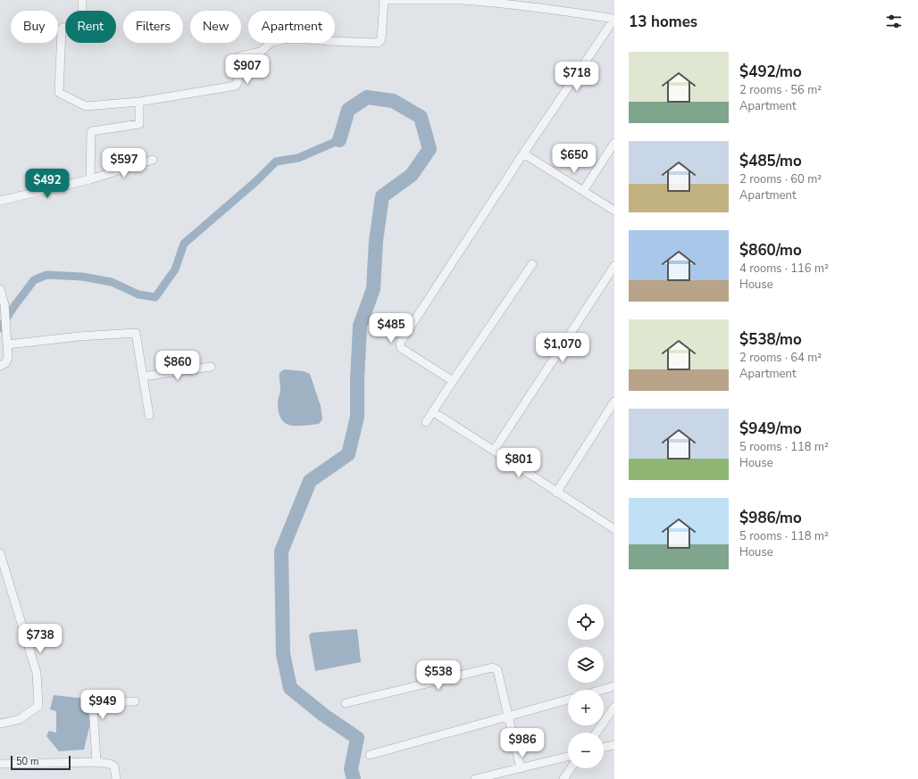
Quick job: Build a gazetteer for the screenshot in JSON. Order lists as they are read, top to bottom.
{
  "scale_bar": "50 m",
  "page": {
    "heading": "13 homes",
    "chip": [
      "Buy",
      "Rent",
      "Filters",
      "New",
      "Apartment"
    ],
    "list": [
      {
        "name": "$492/mo",
        "note": "2 rooms · 56 m² · Apartment"
      },
      {
        "name": "$485/mo",
        "note": "2 rooms · 60 m² · Apartment"
      },
      {
        "name": "$860/mo",
        "note": "4 rooms · 116 m² · House"
      },
      {
        "name": "$538/mo",
        "note": "2 rooms · 64 m² · Apartment"
      },
      {
        "name": "$949/mo",
        "note": "5 rooms · 118 m² · House"
      },
      {
        "name": "$986/mo",
        "note": "5 rooms · 118 m² · House"
      }
    ],
    "price": [
      "$907",
      "$718",
      "$650",
      "$597",
      "$492",
      "$485",
      "$1,070",
      "$860",
      "$801",
      "$738",
      "$538",
      "$949",
      "$986"
    ],
    "map_buttons": ["+", "−"],
    "scale": "50 m"
  }
}
